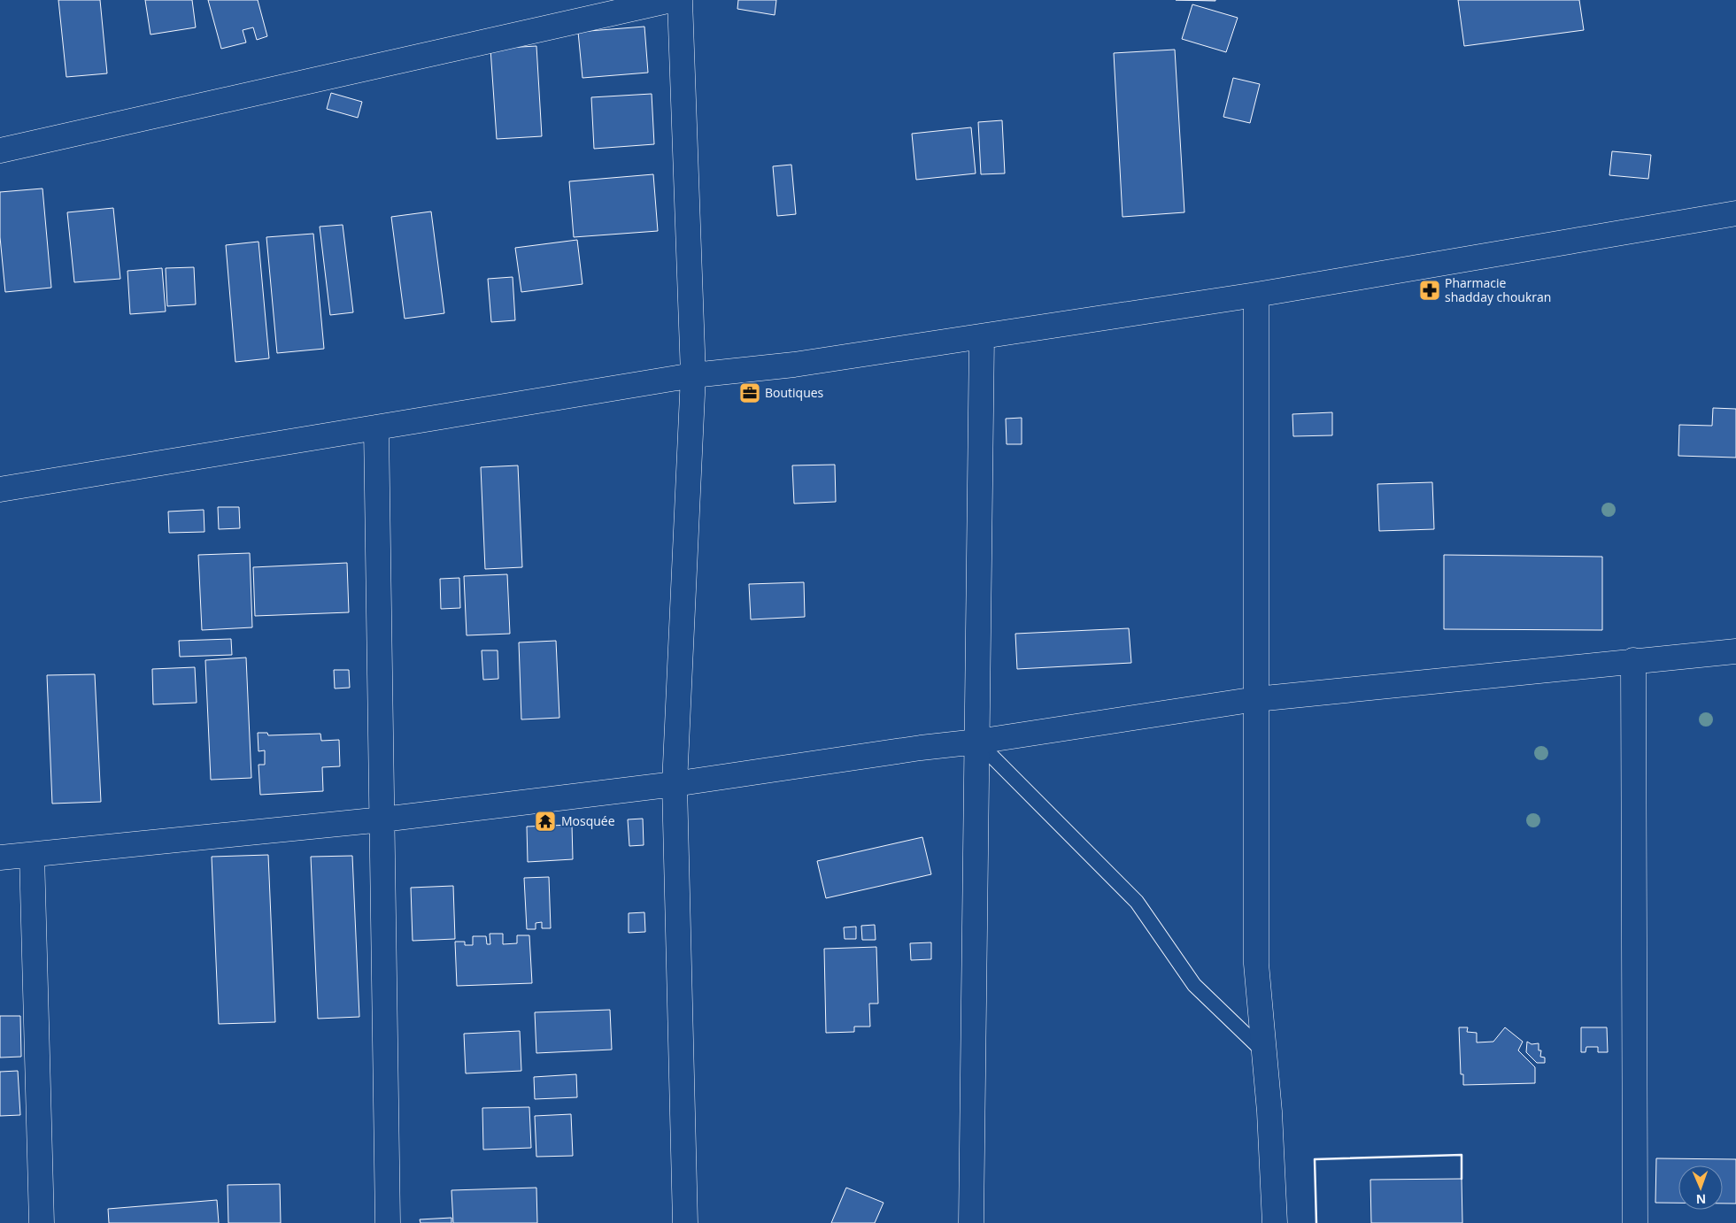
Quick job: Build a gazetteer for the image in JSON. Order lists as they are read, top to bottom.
{
  "places": {
    "pharmacy": ["Pharmacie shadday choukran"],
    "office": ["Boutiques"],
    "temple": ["Mosquée"]
  },
  "north": "bottom"
}
